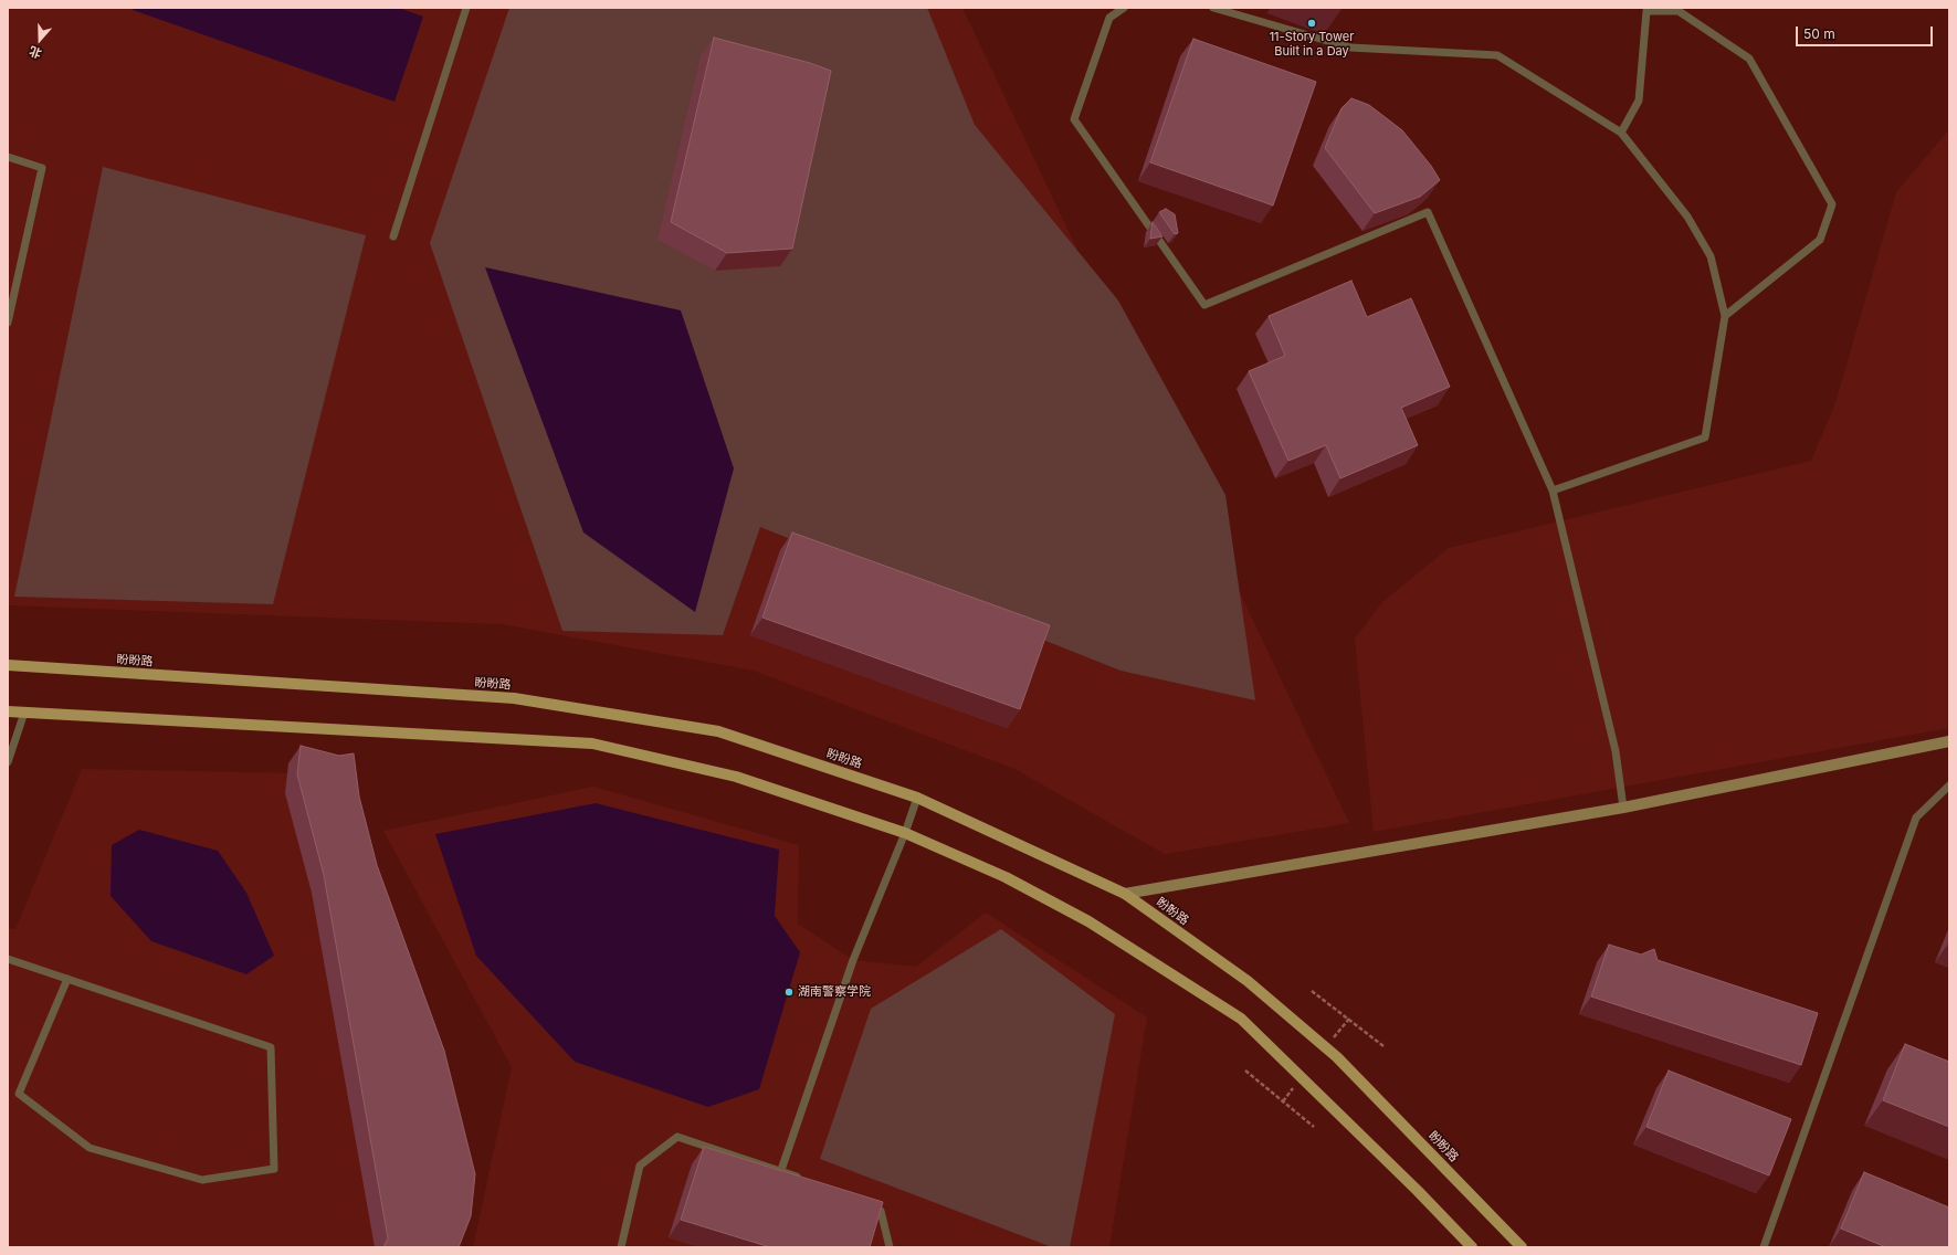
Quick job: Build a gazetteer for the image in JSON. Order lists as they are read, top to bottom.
{
  "streets": {
    "main road": ["盼盼路"]
  },
  "places": ["11-Story Tower Built in a Day", "湖南警察学院"],
  "scale_bar": "50 m",
  "north": "bottom"
}
